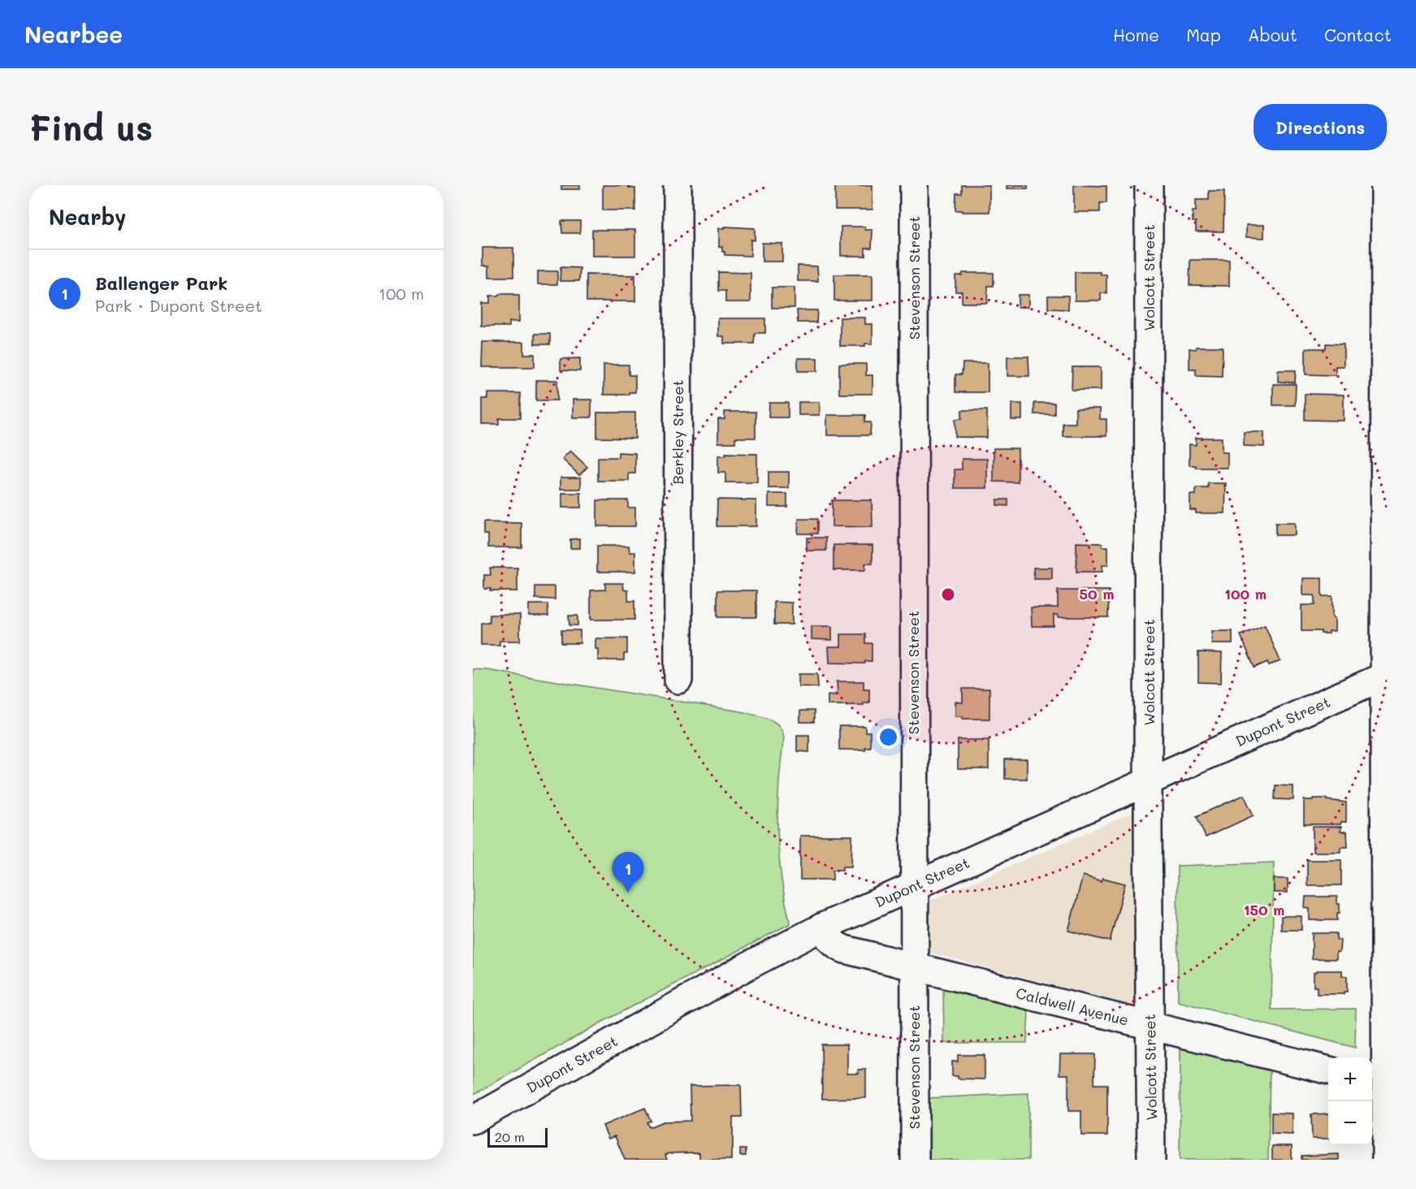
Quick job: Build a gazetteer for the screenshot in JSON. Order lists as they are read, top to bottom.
{
  "streets": {
    "street": [
      "Stevenson Street",
      "Wolcott Street",
      "Berkley Street",
      "Dupont Street",
      "Caldwell Avenue"
    ]
  },
  "crossings": [
    ["Stevenson Street", "Dupont Street"],
    ["Stevenson Street", "Caldwell Avenue"],
    ["Wolcott Street", "Dupont Street"],
    ["Wolcott Street", "Caldwell Avenue"],
    ["Dupont Street", "Caldwell Avenue"]
  ],
  "scale_bar": "20 m",
  "page": {
    "header": "Nearbee",
    "nav": [
      "Home",
      "Map",
      "About",
      "Contact"
    ],
    "buttons": "Directions",
    "title": "Find us",
    "heading": "Nearby",
    "list": [
      {
        "mark": "1",
        "name": "Ballenger Park",
        "note": "Park · Dupont Street",
        "value": "100 m"
      }
    ],
    "pins": "1",
    "map_buttons": ["+", "−"],
    "scale": "20 m"
  },
  "rings": ["50 m", "100 m", "150 m"]
}
